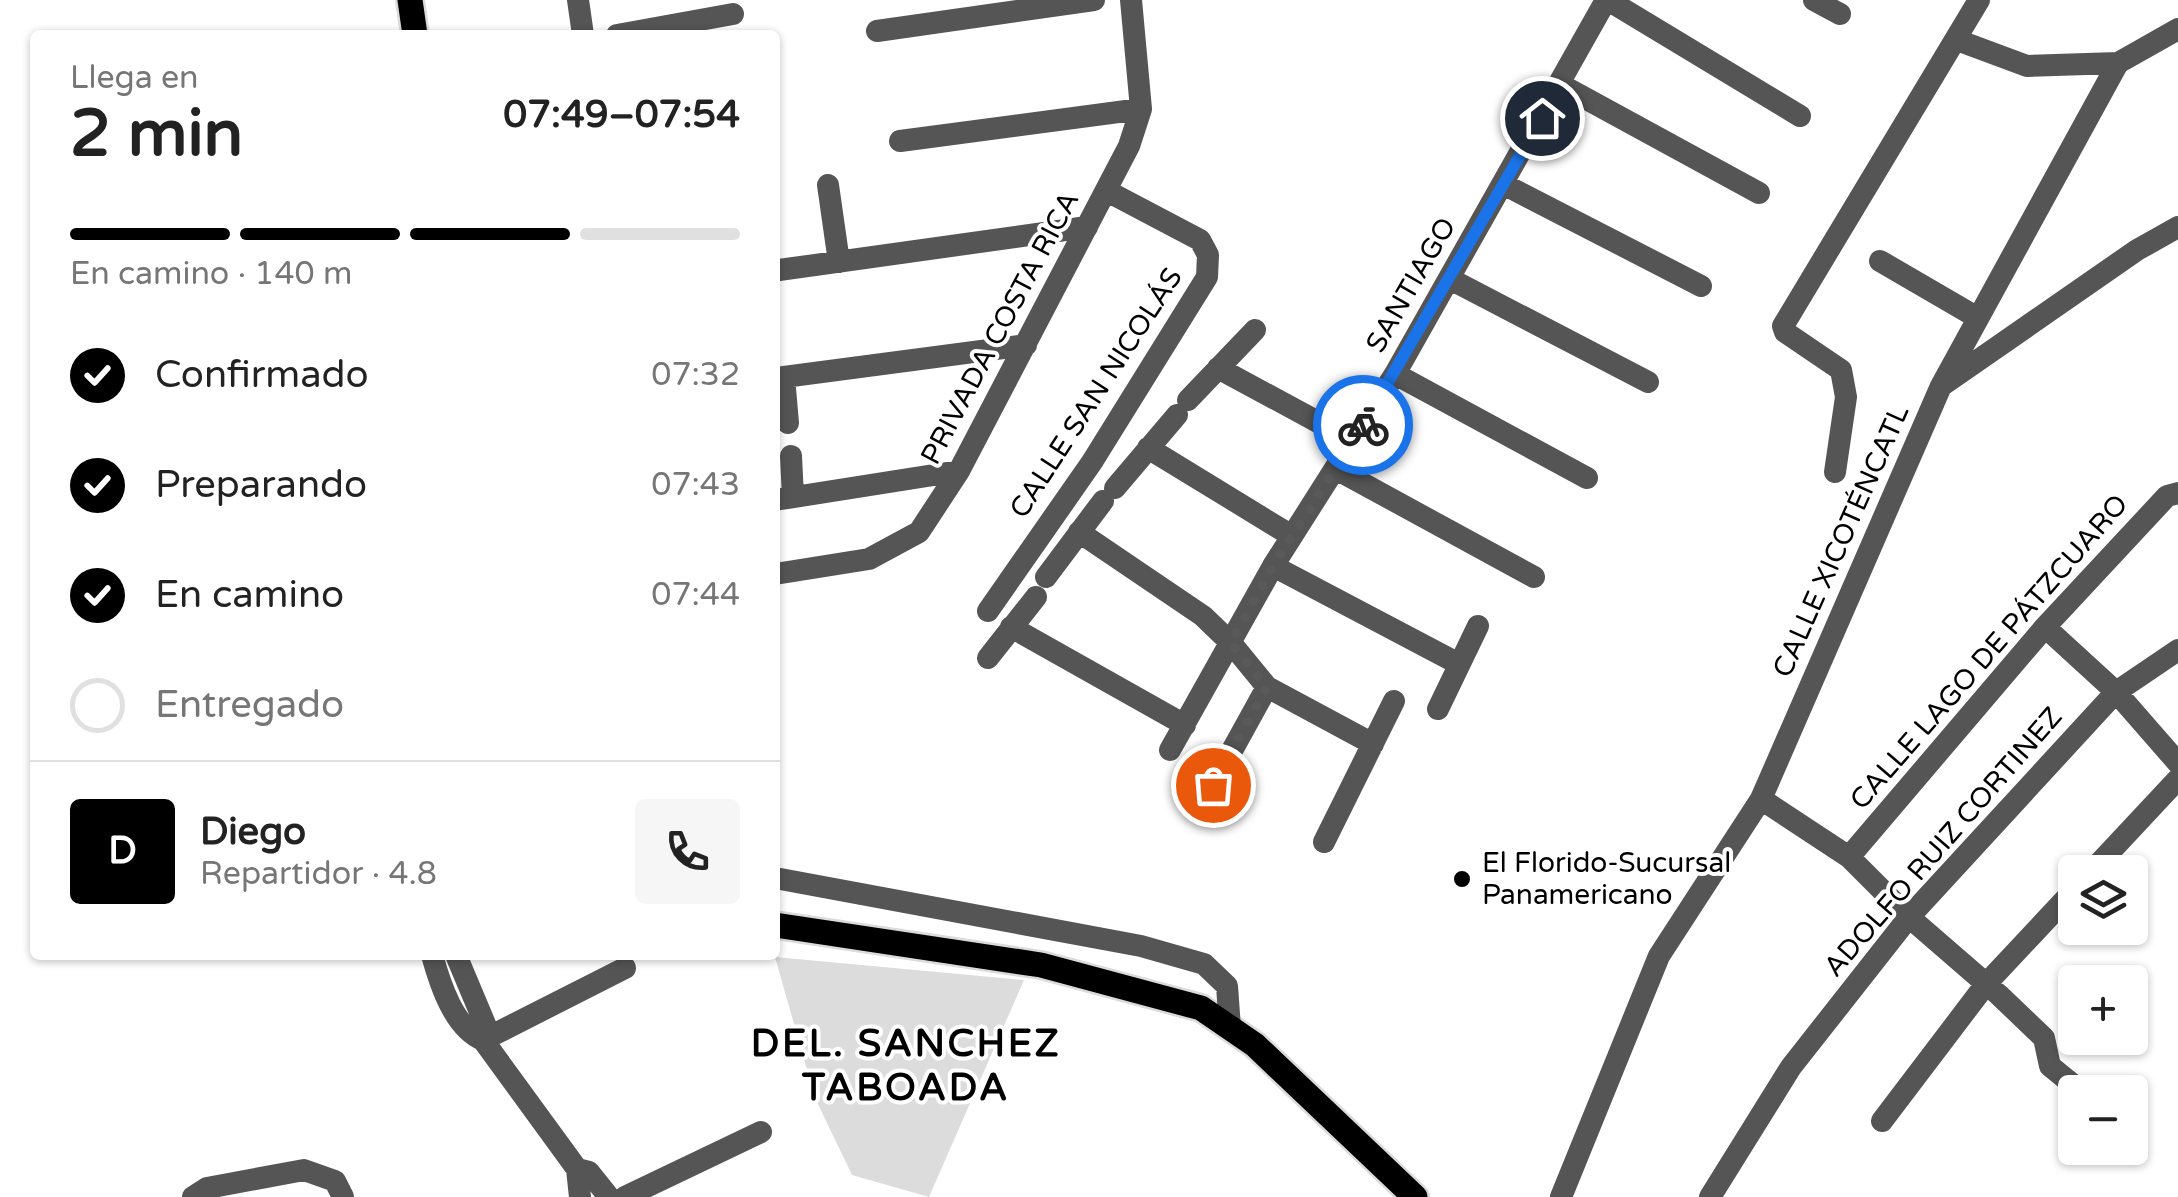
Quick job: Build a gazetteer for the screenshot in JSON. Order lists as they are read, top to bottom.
{
  "streets": {
    "street": [
      "SANTIAGO",
      "PRIVADA COSTA RICA",
      "CALLE SAN NICOLÁS",
      "CALLE XICOTÉNCATL",
      "CALLE LAGO DE PÁTZCUARO",
      "ADOLFO RUIZ CORTINEZ"
    ]
  },
  "crossings": [
    ["PRIVADA COSTA RICA", "CALLE SAN NICOLÁS"]
  ],
  "districts": ["DEL. SANCHEZ TABOADA"],
  "places": ["El Florido-Sucursal Panamericano"],
  "page": {
    "heading": ["2 min", "Llega en", "07:49–07:54"],
    "panel": ["Diego", "Repartidor · 4.8"],
    "bar": "En camino · 140 m",
    "list": [
      ["Confirmado", "07:32"],
      ["Preparando", "07:43"],
      ["En camino", "07:44"],
      "Entregado"
    ],
    "round": "D",
    "map_buttons": ["+", "−"]
  }
}
